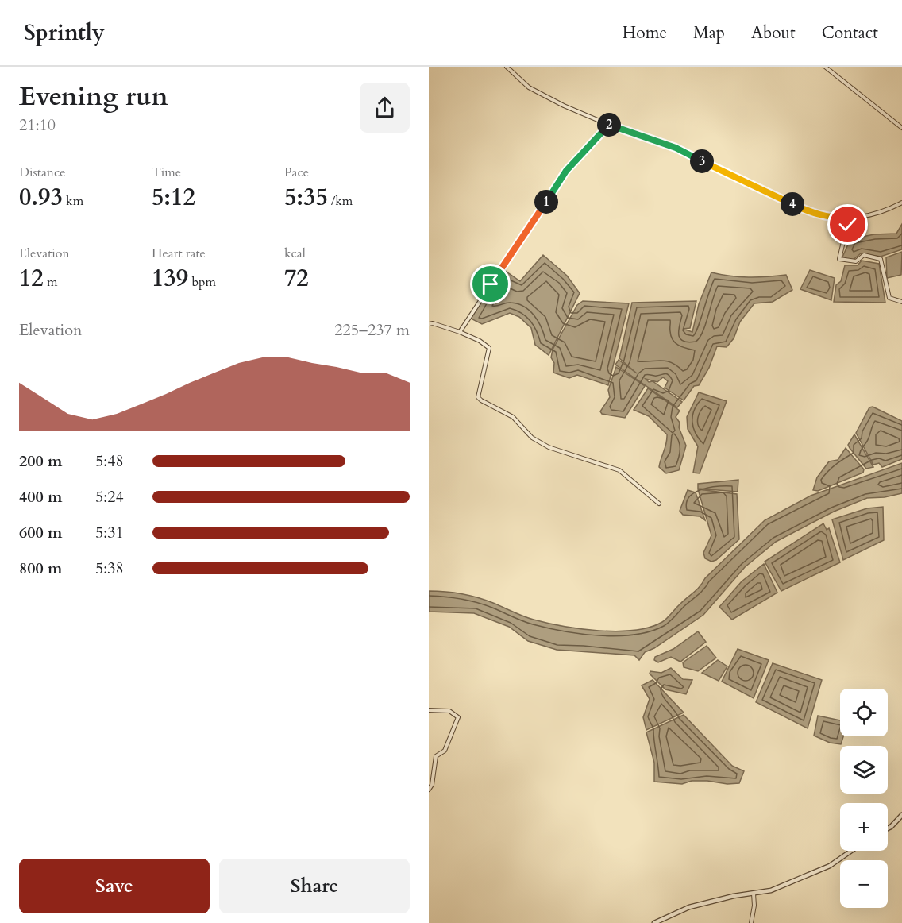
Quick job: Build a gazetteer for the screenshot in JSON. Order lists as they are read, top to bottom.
{
  "page": {
    "header": "Sprintly",
    "nav": [
      "Home",
      "Map",
      "About",
      "Contact"
    ],
    "heading": ["Evening run", "21:10"],
    "pins": [
      "2",
      "3",
      "1",
      "4"
    ],
    "stats": [
      ["Distance", "0.93 km"],
      ["Time", "5:12"],
      ["Pace", "5:35 /km"],
      ["Elevation", "12 m"],
      ["Heart rate", "139 bpm"],
      ["kcal", "72"]
    ],
    "chart": ["Elevation", "225–237 m"],
    "list": [
      {
        "name": "200 m",
        "note": "5:48"
      },
      {
        "name": "400 m",
        "note": "5:24"
      },
      {
        "name": "600 m",
        "note": "5:31"
      },
      {
        "name": "800 m",
        "note": "5:38"
      }
    ],
    "map_buttons": ["+", "−"],
    "buttons": ["Save", "Share"]
  }
}
